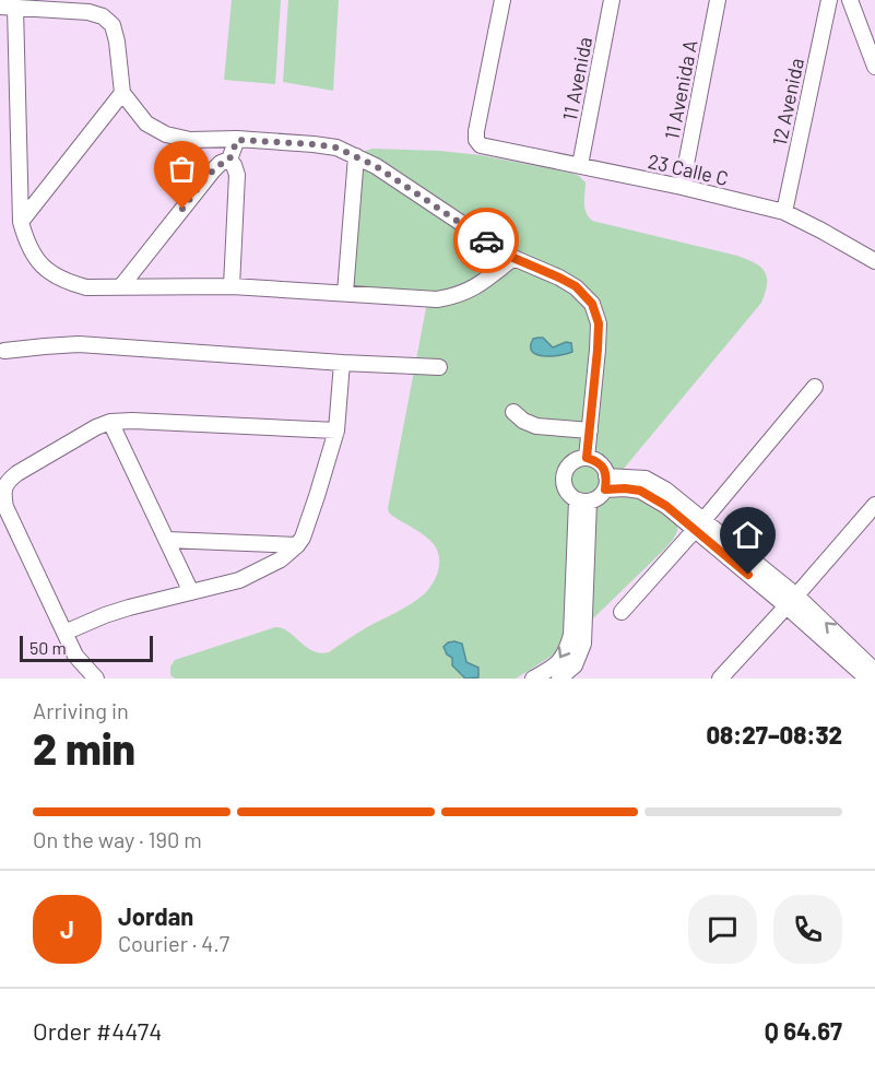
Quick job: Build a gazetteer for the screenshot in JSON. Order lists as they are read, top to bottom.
{
  "streets": {
    "street": [
      "11 Avenida",
      "11 Avenida A",
      "12 Avenida",
      "23 Calle C"
    ]
  },
  "crossings": [
    ["11 Avenida", "23 Calle C"],
    ["11 Avenida A", "23 Calle C"],
    ["12 Avenida", "23 Calle C"]
  ],
  "scale_bar": "50 m",
  "page": {
    "scale": "50 m",
    "heading": ["2 min", "Arriving in", "08:27–08:32"],
    "panel": [
      "Jordan",
      "Courier · 4.7",
      "Order #4474",
      "Q 64.67"
    ],
    "bar": "On the way · 190 m",
    "round": "J"
  }
}
